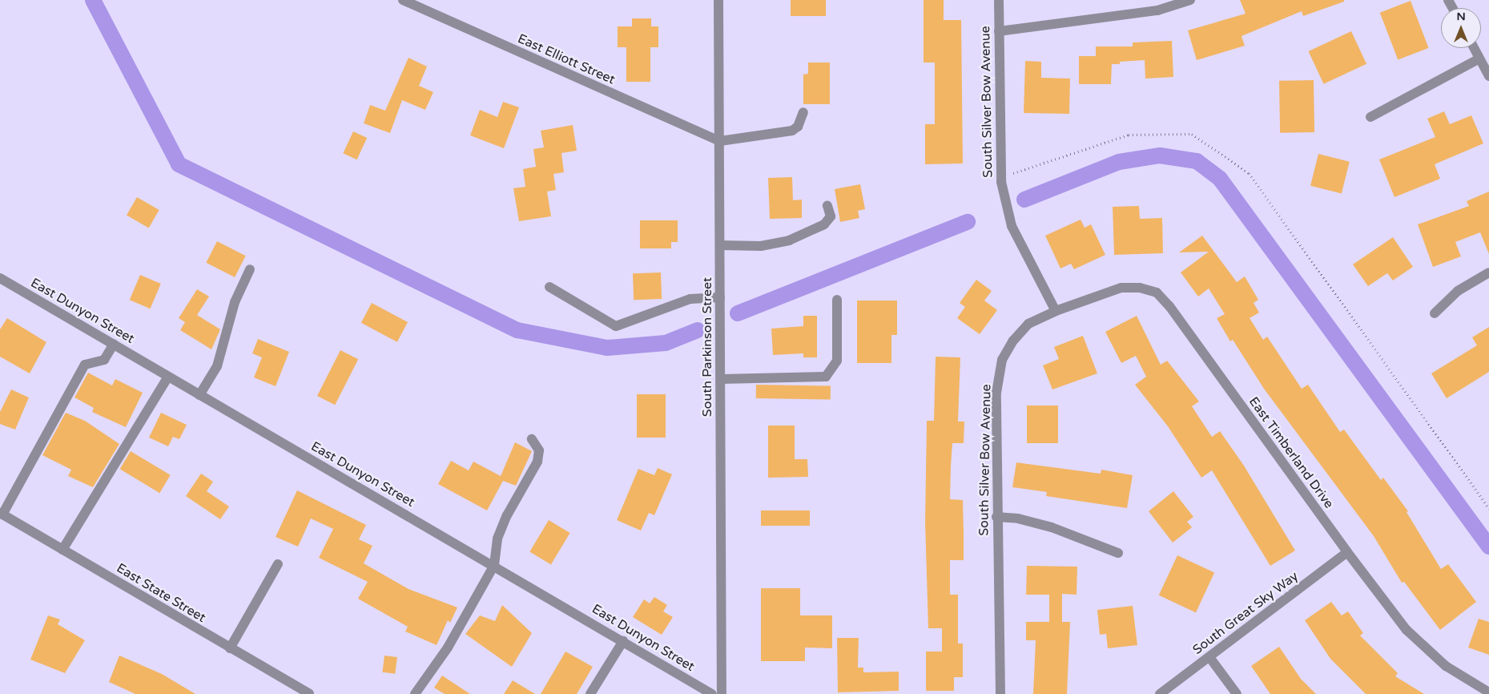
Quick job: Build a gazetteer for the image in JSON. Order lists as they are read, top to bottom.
{
  "streets": {
    "street": [
      "East Elliott Street",
      "South Silver Bow Avenue",
      "East Dunyon Street",
      "South Parkinson Street",
      "East Timberland Drive",
      "East State Street",
      "South Great Sky Way"
    ]
  },
  "crossings": [
    ["East Elliott Street", "South Parkinson Street"],
    ["South Silver Bow Avenue", "East Timberland Drive"],
    ["East Timberland Drive", "South Great Sky Way"]
  ],
  "north": "top"
}
